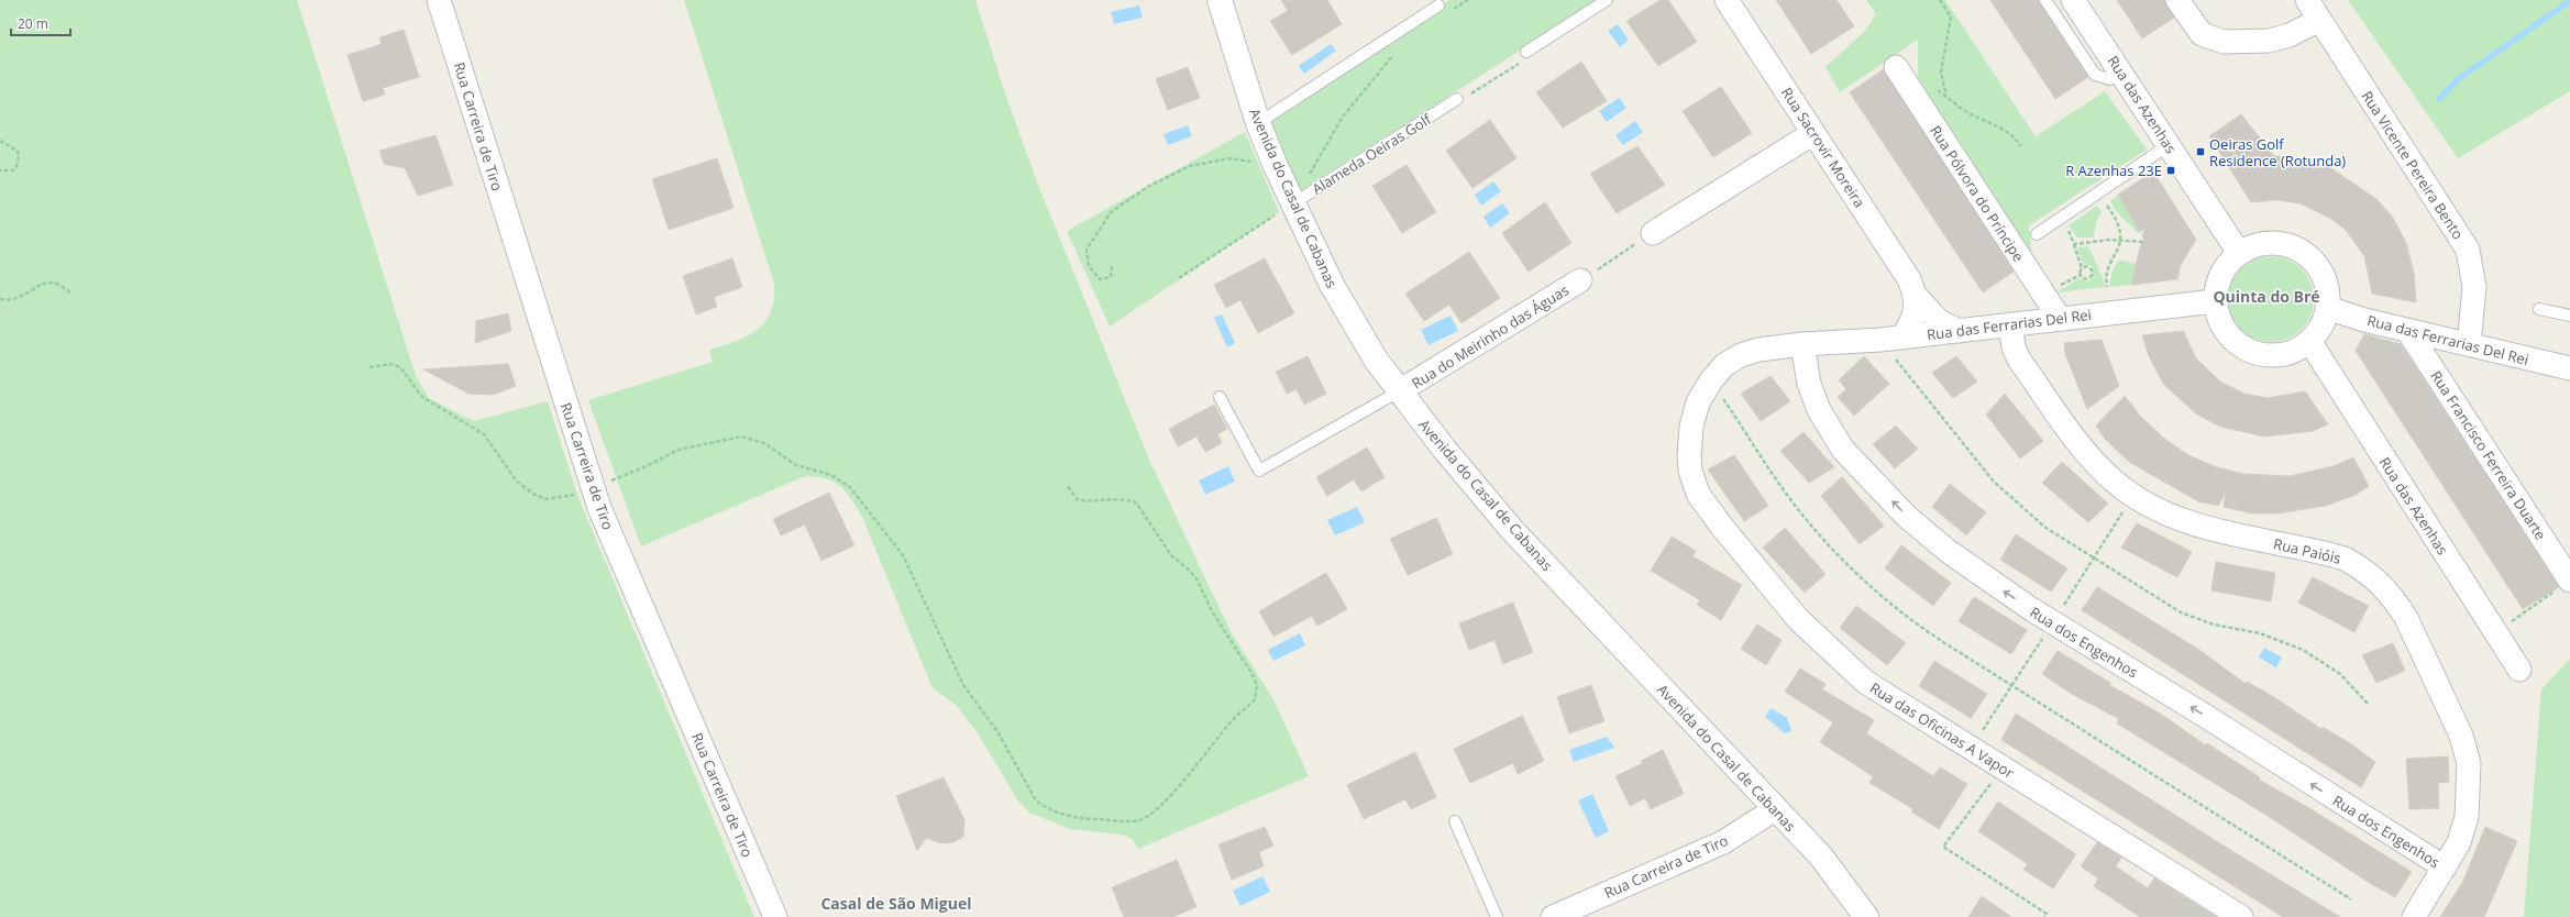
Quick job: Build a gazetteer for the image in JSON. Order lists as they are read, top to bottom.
{
  "streets": {
    "street": [
      "Rua das Azenhas",
      "Rua Carreira de Tiro",
      "Rua Sacrovir Moreira",
      "Rua Vicente Pereira Bento",
      "Rua Pólvora do Príncipe",
      "Avenida do Casal de Cabanas",
      "Rua das Ferrarias Del Rei",
      "Rua do Meirinho das Águas",
      "Rua Francisco Ferreira Duarte",
      "Rua Paióis",
      "Rua dos Engenhos",
      "Rua das Oficinas A Vapor"
    ],
    "lane": ["Alameda Oeiras Golf"]
  },
  "crossings": [
    ["Rua das Azenhas", "Rua das Ferrarias Del Rei"],
    ["Rua Carreira de Tiro", "Avenida do Casal de Cabanas"],
    ["Rua Sacrovir Moreira", "Rua das Ferrarias Del Rei"],
    ["Alameda Oeiras Golf", "Avenida do Casal de Cabanas"],
    ["Rua Vicente Pereira Bento", "Rua das Ferrarias Del Rei"],
    ["Rua Pólvora do Príncipe", "Rua das Ferrarias Del Rei"],
    ["Avenida do Casal de Cabanas", "Rua do Meirinho das Águas"],
    ["Rua das Ferrarias Del Rei", "Rua Francisco Ferreira Duarte"],
    ["Rua das Ferrarias Del Rei", "Rua Paióis"],
    ["Rua das Ferrarias Del Rei", "Rua dos Engenhos"],
    ["Rua das Ferrarias Del Rei", "Rua das Oficinas A Vapor"],
    ["Rua Paióis", "Rua dos Engenhos"],
    ["Rua dos Engenhos", "Rua das Oficinas A Vapor"]
  ],
  "one_way": ["Rua dos Engenhos"],
  "districts": ["Quinta do Bré", "Casal de São Miguel"],
  "places": {
    "transit": ["Oeiras Golf Residence (Rotunda)", "R Azenhas 23E"]
  },
  "scale_bar": "20 m"
}
